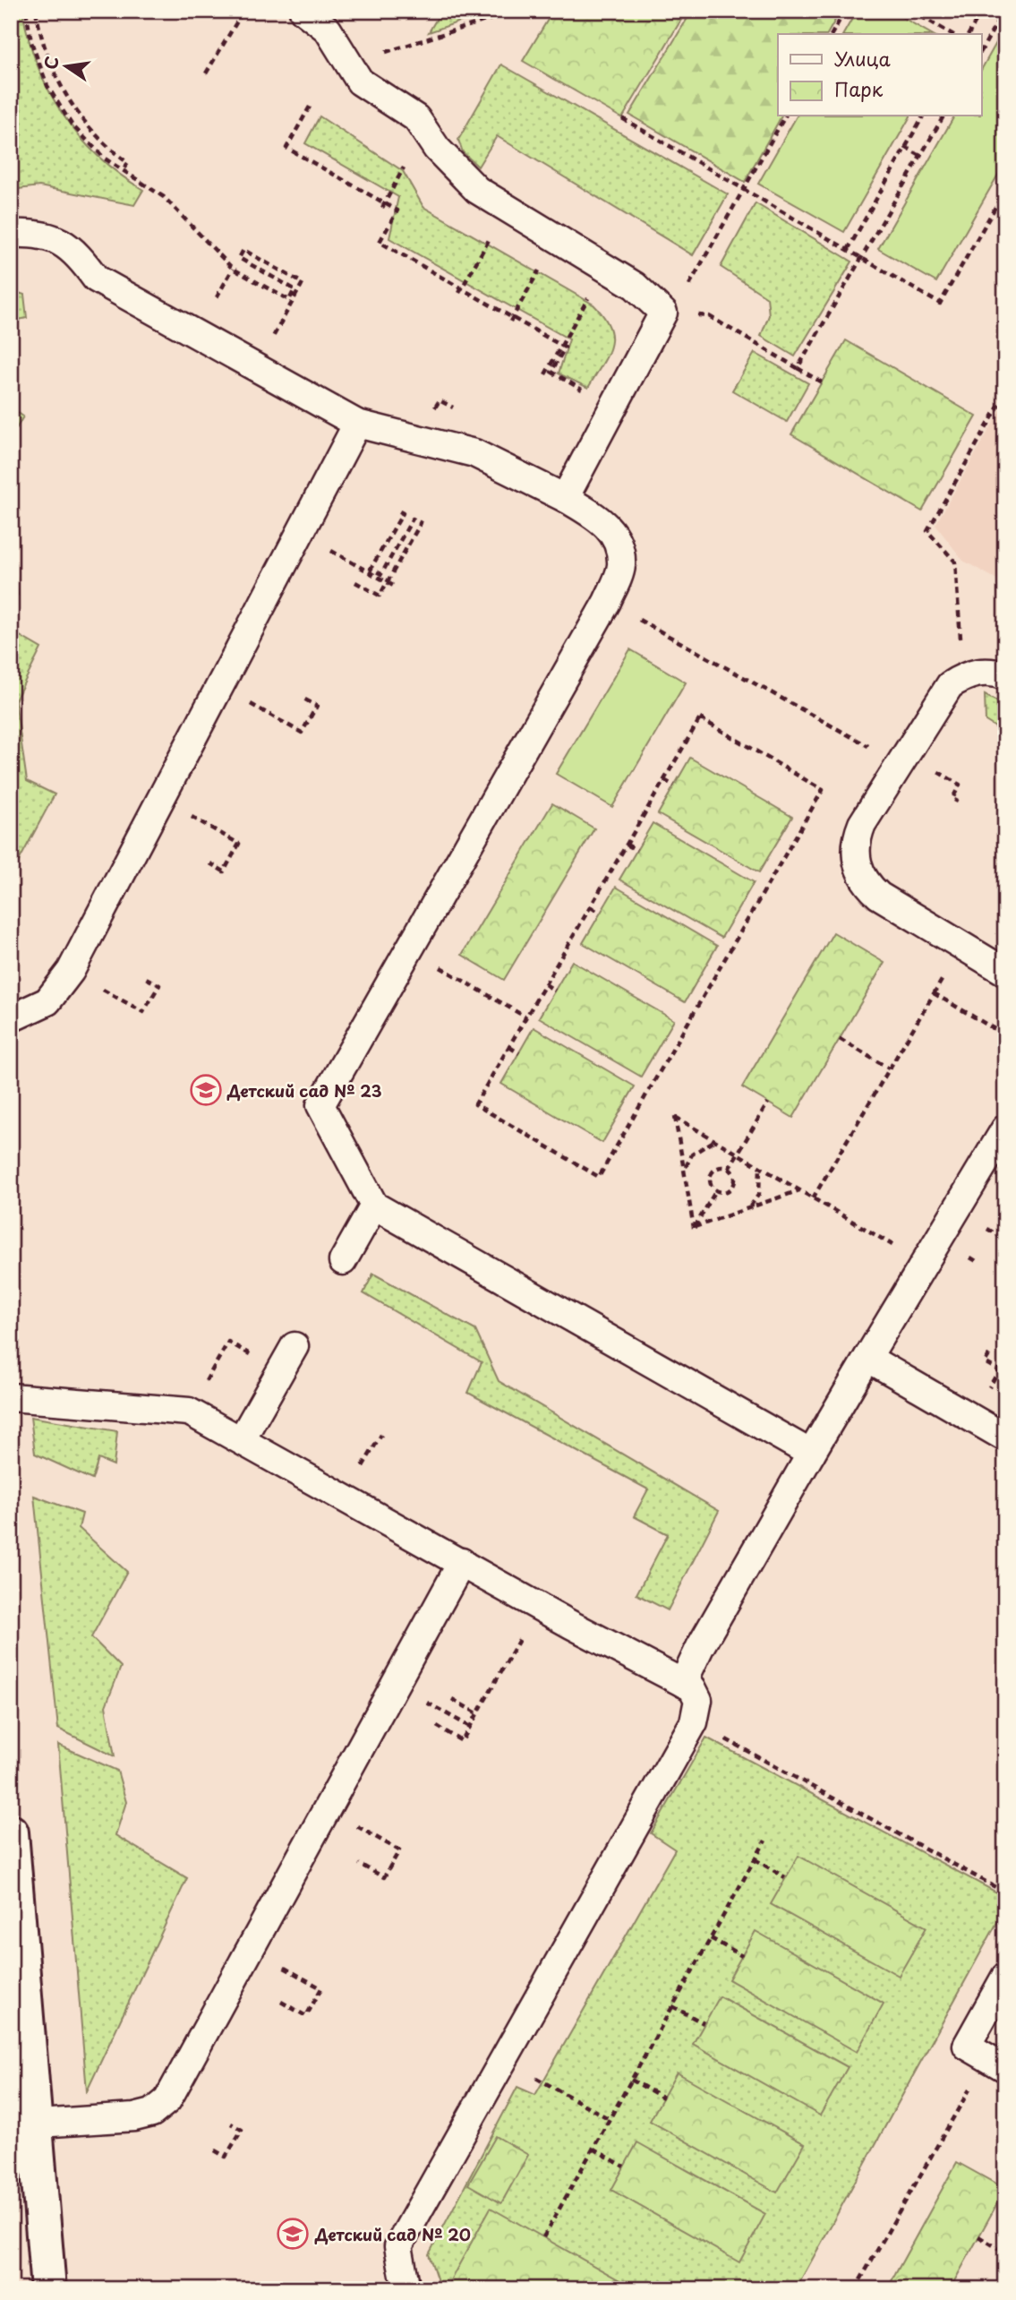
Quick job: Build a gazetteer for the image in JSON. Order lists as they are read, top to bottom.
{
  "places": {
    "school or university": ["Детский сад № 23", "Детский сад № 20"]
  },
  "legend": ["Улица", "Парк"],
  "north": "left"
}
